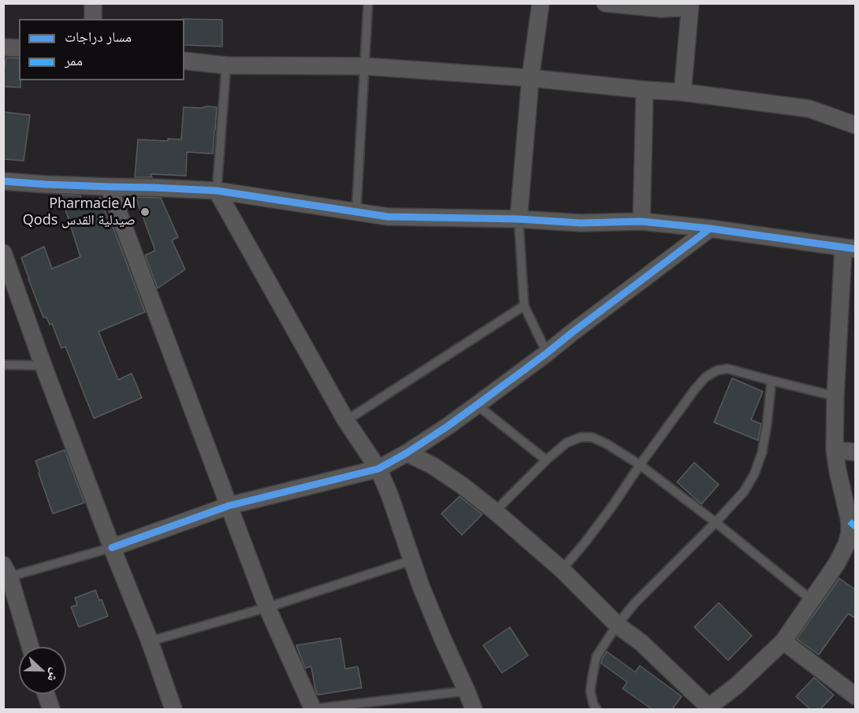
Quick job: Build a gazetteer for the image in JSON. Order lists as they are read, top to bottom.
{
  "places": ["Pharmacie Al Qods صيدلية القدس"],
  "legend": ["مسار دراجات", "ممر"],
  "north": "right"
}
